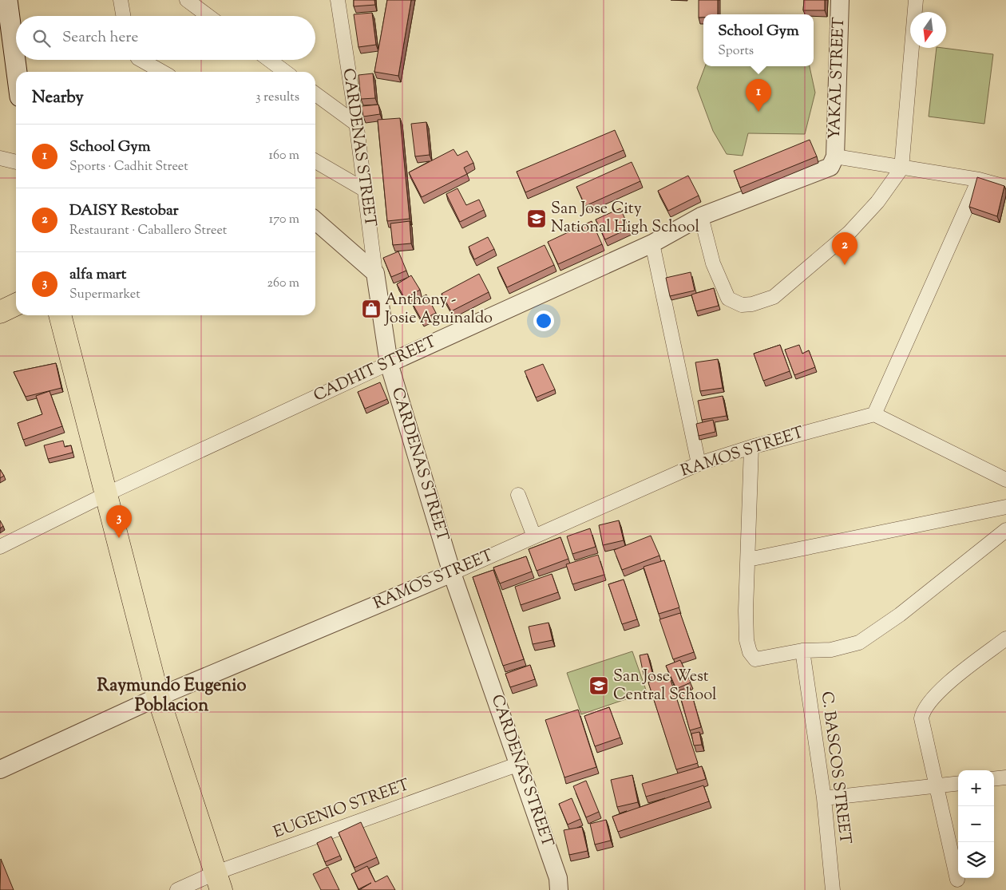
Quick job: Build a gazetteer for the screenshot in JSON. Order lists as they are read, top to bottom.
{
  "streets": {
    "street": [
      "YAKAL STREET",
      "CARDENAS STREET",
      "CADHIT STREET",
      "RAMOS STREET",
      "C. BASCOS STREET",
      "EUGENIO STREET"
    ]
  },
  "crossings": [
    ["YAKAL STREET", "CADHIT STREET"],
    ["CARDENAS STREET", "CADHIT STREET"],
    ["CARDENAS STREET", "RAMOS STREET"],
    ["CARDENAS STREET", "EUGENIO STREET"]
  ],
  "districts": ["Raymundo Eugenio Poblacion"],
  "places": {
    "school or university": ["San Jose City National High School", "San Jose West Central School"],
    "shop": ["Anthony - Josie Aguinaldo"]
  },
  "north": "bottom",
  "page": {
    "popup": ["School Gym", "Sports"],
    "search": "Search here",
    "heading": ["Nearby", "3 results"],
    "pins": ["1", "2", "3"],
    "list": [
      {
        "mark": "1",
        "name": "School Gym",
        "note": "Sports · Cadhit Street",
        "value": "160 m"
      },
      {
        "mark": "2",
        "name": "DAISY Restobar",
        "note": "Restaurant · Caballero Street",
        "value": "170 m"
      },
      {
        "mark": "3",
        "name": "alfa mart",
        "note": "Supermarket",
        "value": "260 m"
      }
    ],
    "map_buttons": ["+", "−"]
  }
}
